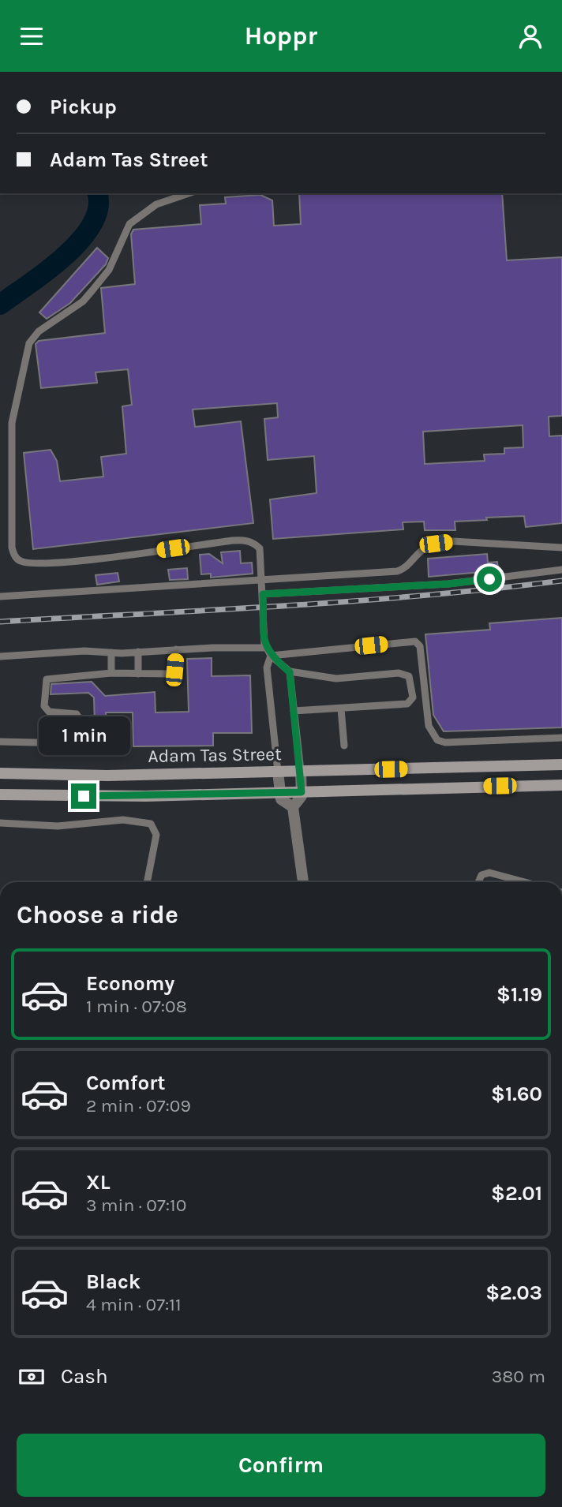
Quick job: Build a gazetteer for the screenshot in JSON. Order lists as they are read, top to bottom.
{
  "streets": {
    "main road": ["Adam Tas Street"]
  },
  "page": {
    "header": "Hoppr",
    "banner": ["Pickup", "Adam Tas Street"],
    "bubble": "1 min",
    "heading": "Choose a ride",
    "list": [
      {
        "name": "Economy",
        "note": "1 min · 07:08",
        "value": "$1.19"
      },
      {
        "name": "Comfort",
        "note": "2 min · 07:09",
        "value": "$1.60"
      },
      {
        "name": "XL",
        "note": "3 min · 07:10",
        "value": "$2.01"
      },
      {
        "name": "Black",
        "note": "4 min · 07:11",
        "value": "$2.03"
      }
    ],
    "pay": ["Cash", "380 m"],
    "buttons": "Confirm"
  }
}
